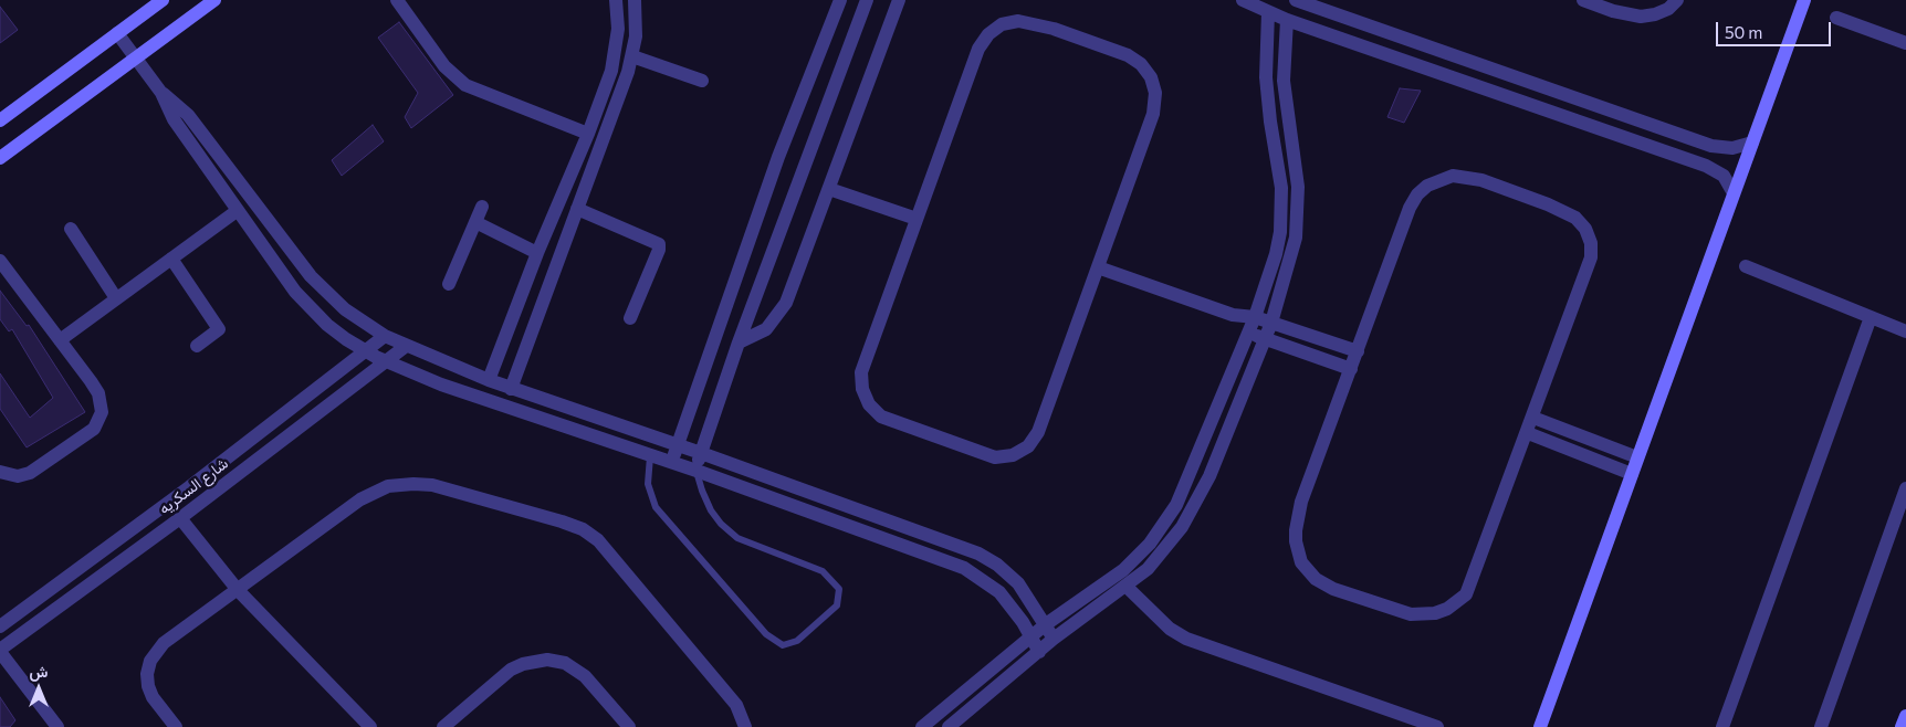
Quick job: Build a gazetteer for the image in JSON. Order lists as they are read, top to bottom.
{
  "streets": {
    "street": ["شارع السكريه"]
  },
  "scale_bar": "50 m",
  "north": "top"
}
